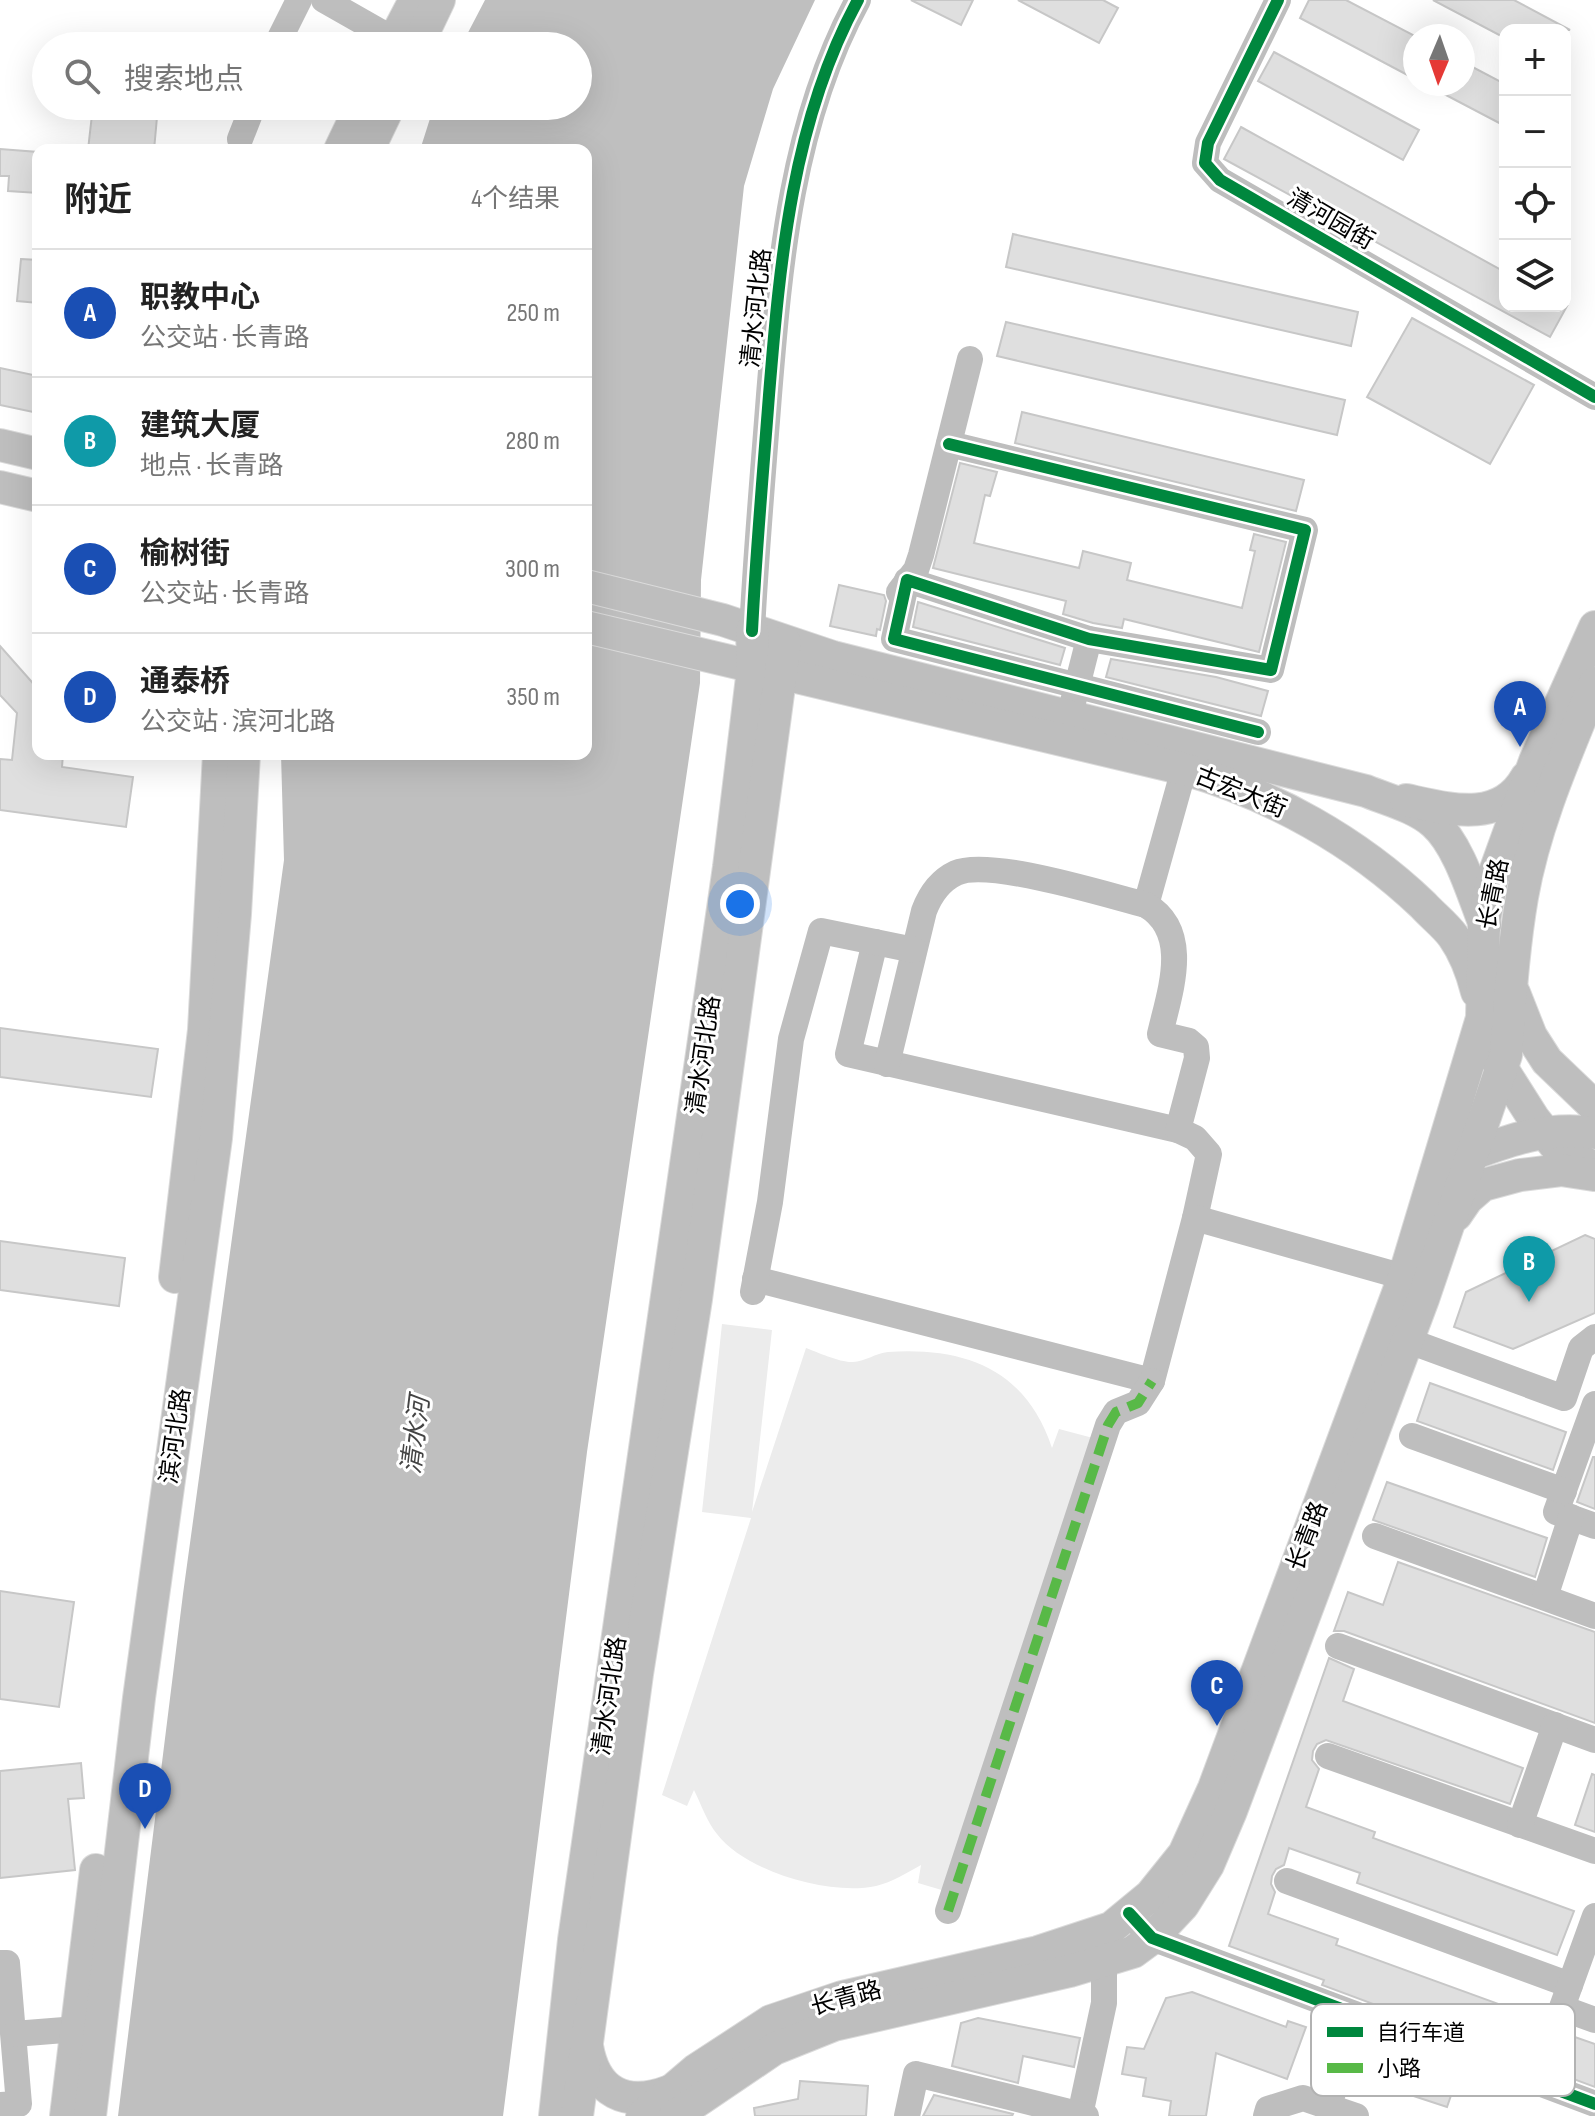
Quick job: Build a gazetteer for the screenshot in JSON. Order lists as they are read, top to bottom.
{
  "streets": {
    "main road": [
      "清水河北路",
      "古宏大街",
      "长青路",
      "滨河北路"
    ],
    "street": ["清河园街"]
  },
  "crossings": [
    ["清水河北路", "古宏大街"],
    ["古宏大街", "长青路"]
  ],
  "water": ["清水河"],
  "legend": ["自行车道", "小路"],
  "north": "bottom",
  "page": {
    "map_buttons": ["+", "−"],
    "search": "搜索地点",
    "heading": ["附近", "4个结果"],
    "list": [
      {
        "mark": "A",
        "name": "职教中心",
        "note": "公交站 · 长青路",
        "value": "250 m"
      },
      {
        "mark": "B",
        "name": "建筑大厦",
        "note": "地点 · 长青路",
        "value": "280 m"
      },
      {
        "mark": "C",
        "name": "榆树街",
        "note": "公交站 · 长青路",
        "value": "300 m"
      },
      {
        "mark": "D",
        "name": "通泰桥",
        "note": "公交站 · 滨河北路",
        "value": "350 m"
      }
    ],
    "pins": [
      "A",
      "B",
      "C",
      "D"
    ]
  }
}
